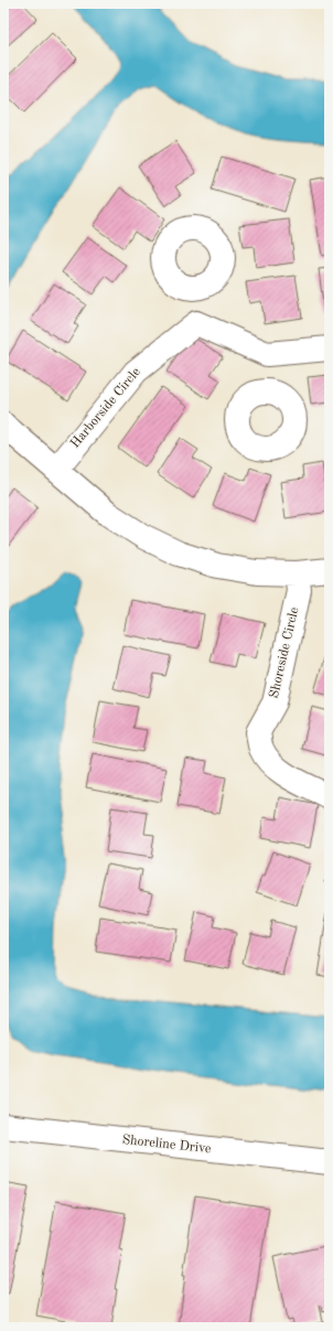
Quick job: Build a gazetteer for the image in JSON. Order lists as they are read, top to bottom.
{
  "streets": {
    "street": ["Harborside Circle", "Shoreside Circle", "Shoreline Drive"]
  }
}
